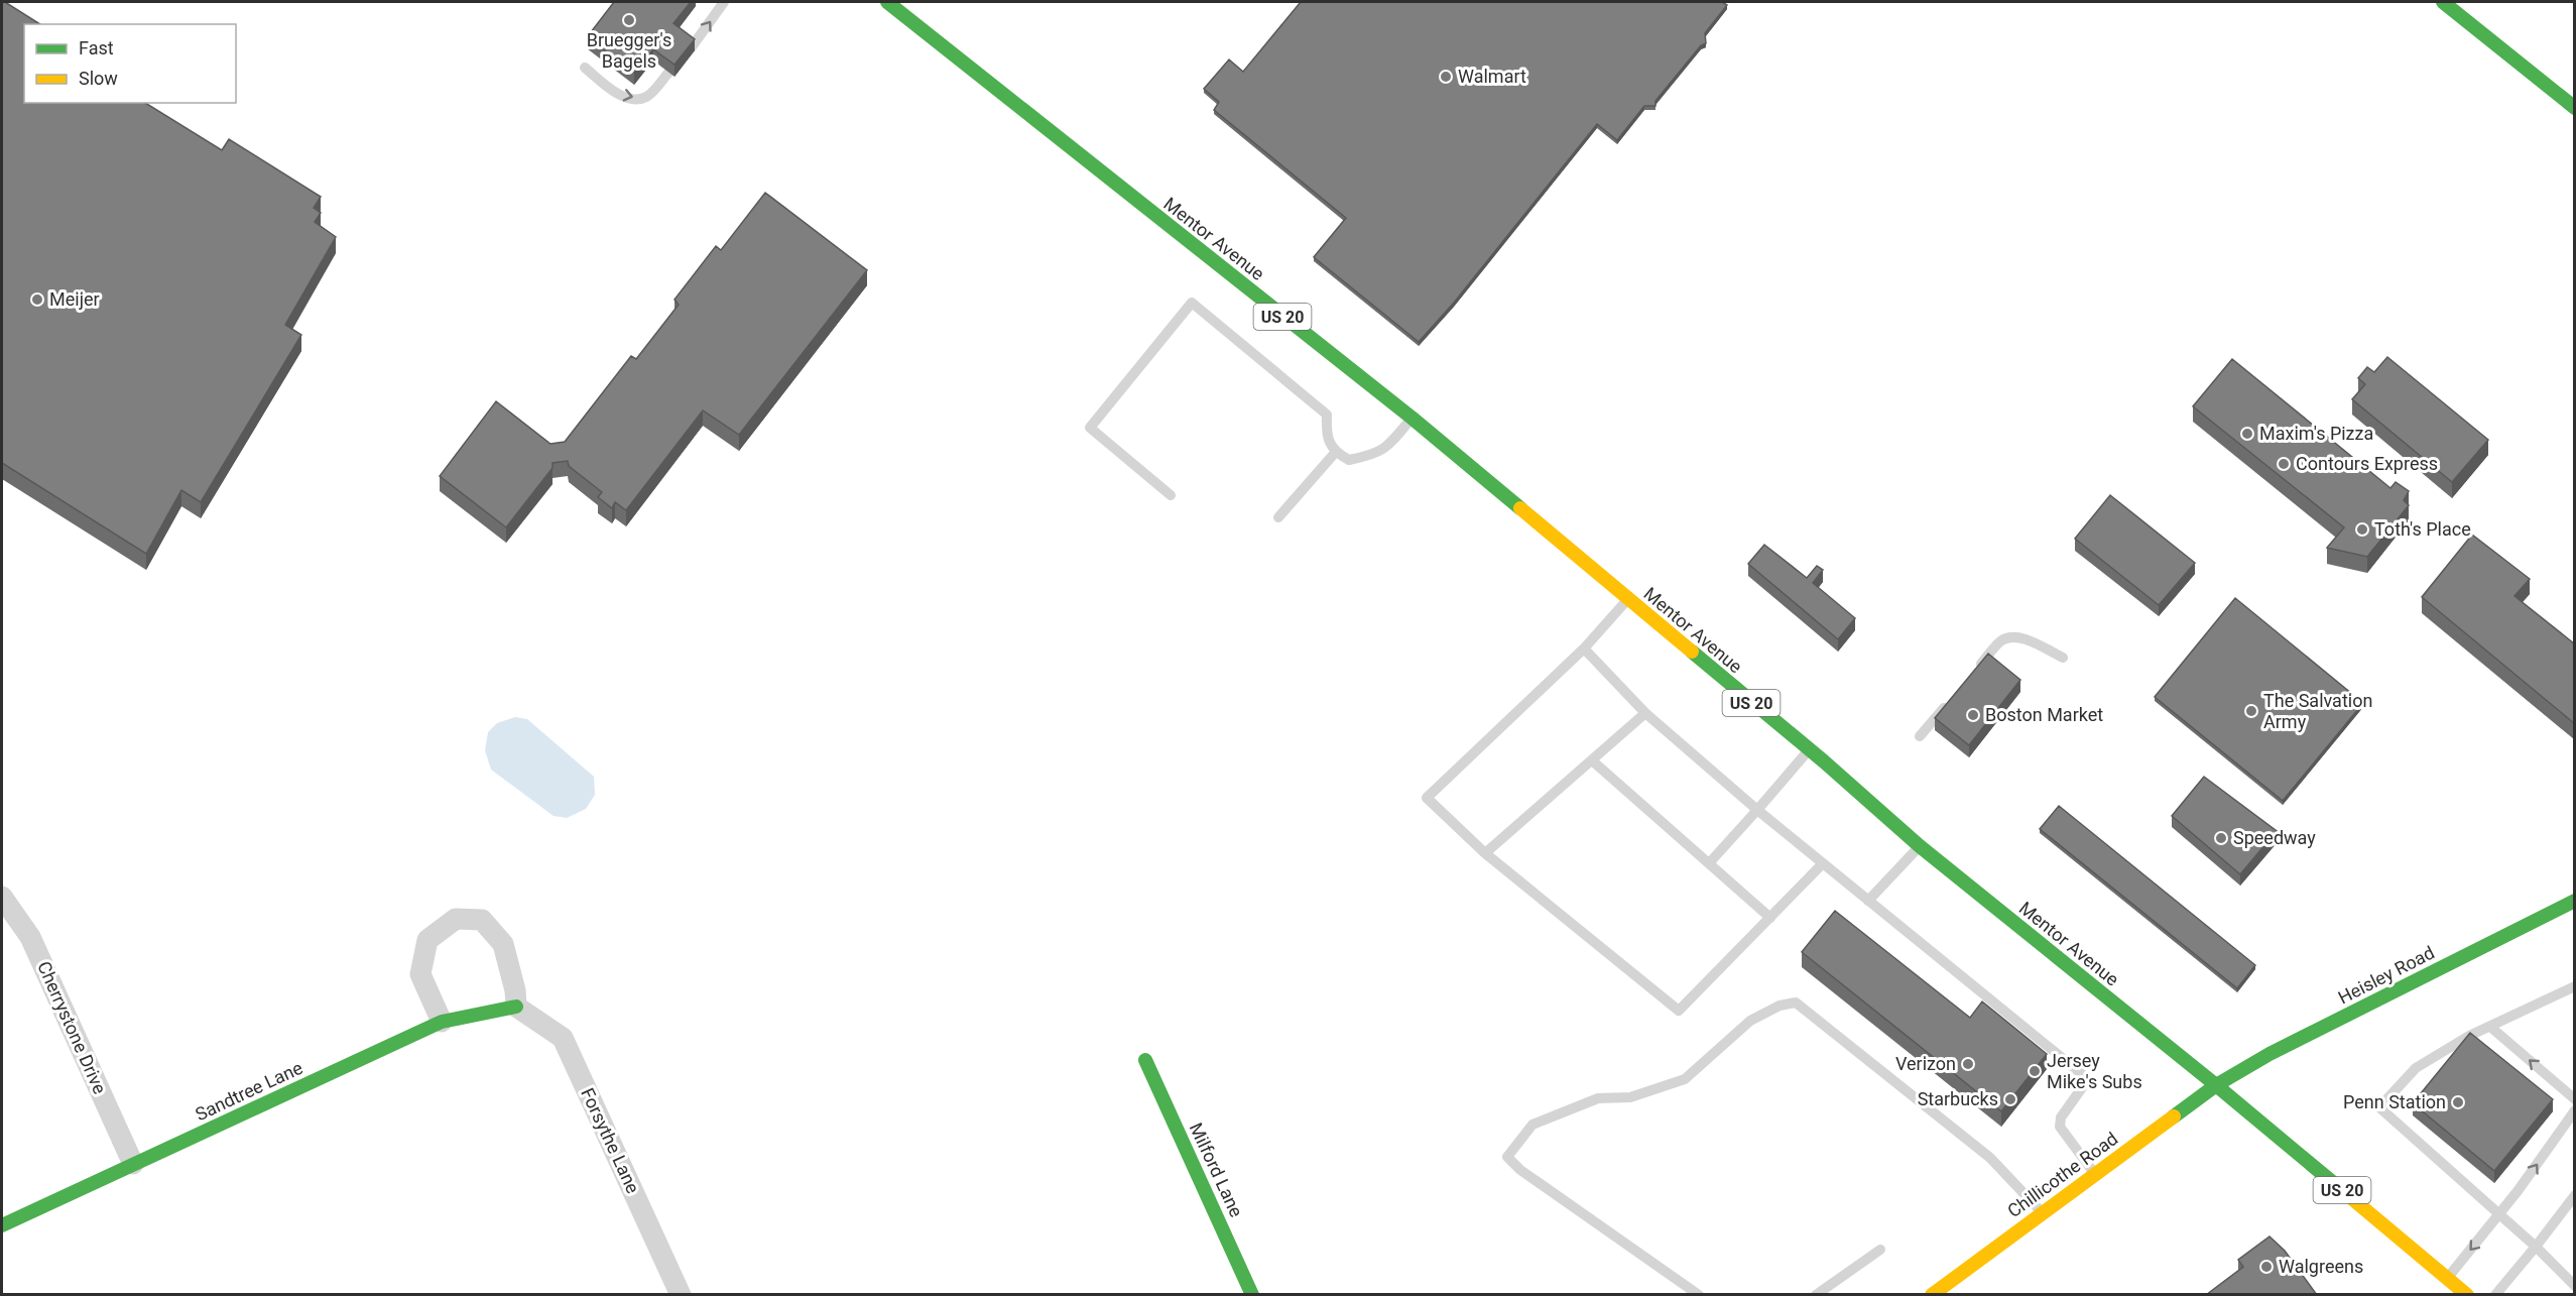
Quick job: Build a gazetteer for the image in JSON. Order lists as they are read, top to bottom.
{
  "streets": {
    "main road": [
      "Mentor Avenue",
      "US 20",
      "Heisley Road",
      "Sandtree Lane",
      "Milford Lane",
      "Chillicothe Road"
    ],
    "street": ["Cherrystone Drive", "Forsythe Lane"]
  },
  "crossings": [
    ["Mentor Avenue", "Heisley Road"],
    ["Mentor Avenue", "Chillicothe Road"],
    ["Heisley Road", "Chillicothe Road"],
    ["Cherrystone Drive", "Sandtree Lane"],
    ["Sandtree Lane", "Forsythe Lane"]
  ],
  "places": [
    "Bruegger's Bagels",
    "Walmart",
    "Meijer",
    "Maxim's Pizza",
    "Contours Express",
    "Toth's Place",
    "The Salvation Army",
    "Boston Market",
    "Speedway",
    "Verizon",
    "Jersey Mike's Subs",
    "Starbucks",
    "Penn Station",
    "Walgreens"
  ],
  "legend": ["Fast", "Slow"]
}
